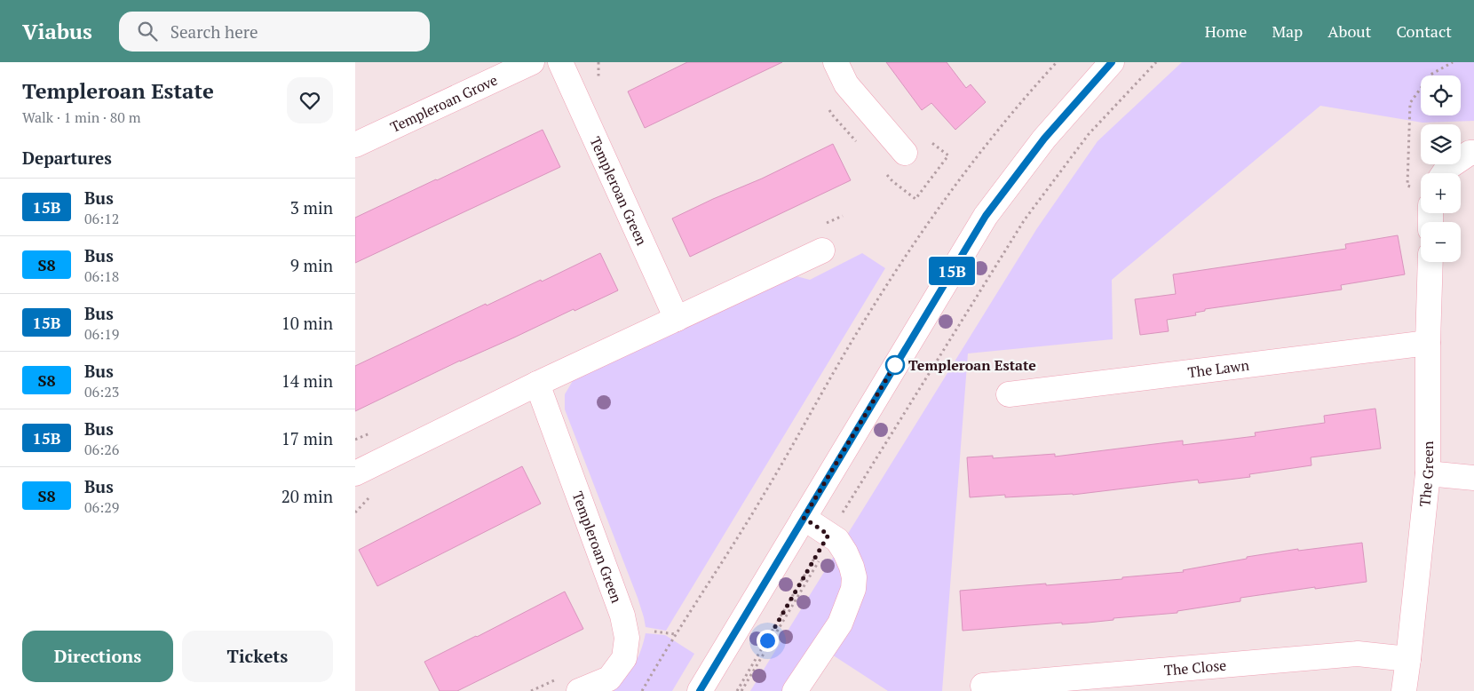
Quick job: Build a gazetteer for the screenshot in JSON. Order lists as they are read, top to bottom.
{
  "streets": {
    "street": [
      "Templeroan Grove",
      "Templeroan Green",
      "The Lawn",
      "The Green",
      "The Close"
    ]
  },
  "crossings": [
    ["The Lawn", "The Green"],
    ["The Green", "The Close"]
  ],
  "places": ["Templeroan Estate"],
  "lines": ["bus line 15B"],
  "page": {
    "header": "Viabus",
    "search": "Search here",
    "nav": [
      "Home",
      "Map",
      "About",
      "Contact"
    ],
    "heading": [
      ["Templeroan Estate", "Walk · 1 min · 80 m"],
      "Departures"
    ],
    "on_map": "15B",
    "map_buttons": ["+", "−"],
    "list": [
      {
        "mark": "15B",
        "name": "Bus",
        "note": "06:12",
        "value": "3 min"
      },
      {
        "mark": "S8",
        "name": "Bus",
        "note": "06:18",
        "value": "9 min"
      },
      {
        "mark": "15B",
        "name": "Bus",
        "note": "06:19",
        "value": "10 min"
      },
      {
        "mark": "S8",
        "name": "Bus",
        "note": "06:23",
        "value": "14 min"
      },
      {
        "mark": "15B",
        "name": "Bus",
        "note": "06:26",
        "value": "17 min"
      },
      {
        "mark": "S8",
        "name": "Bus",
        "note": "06:29",
        "value": "20 min"
      }
    ],
    "buttons": ["Directions", "Tickets"]
  }
}
